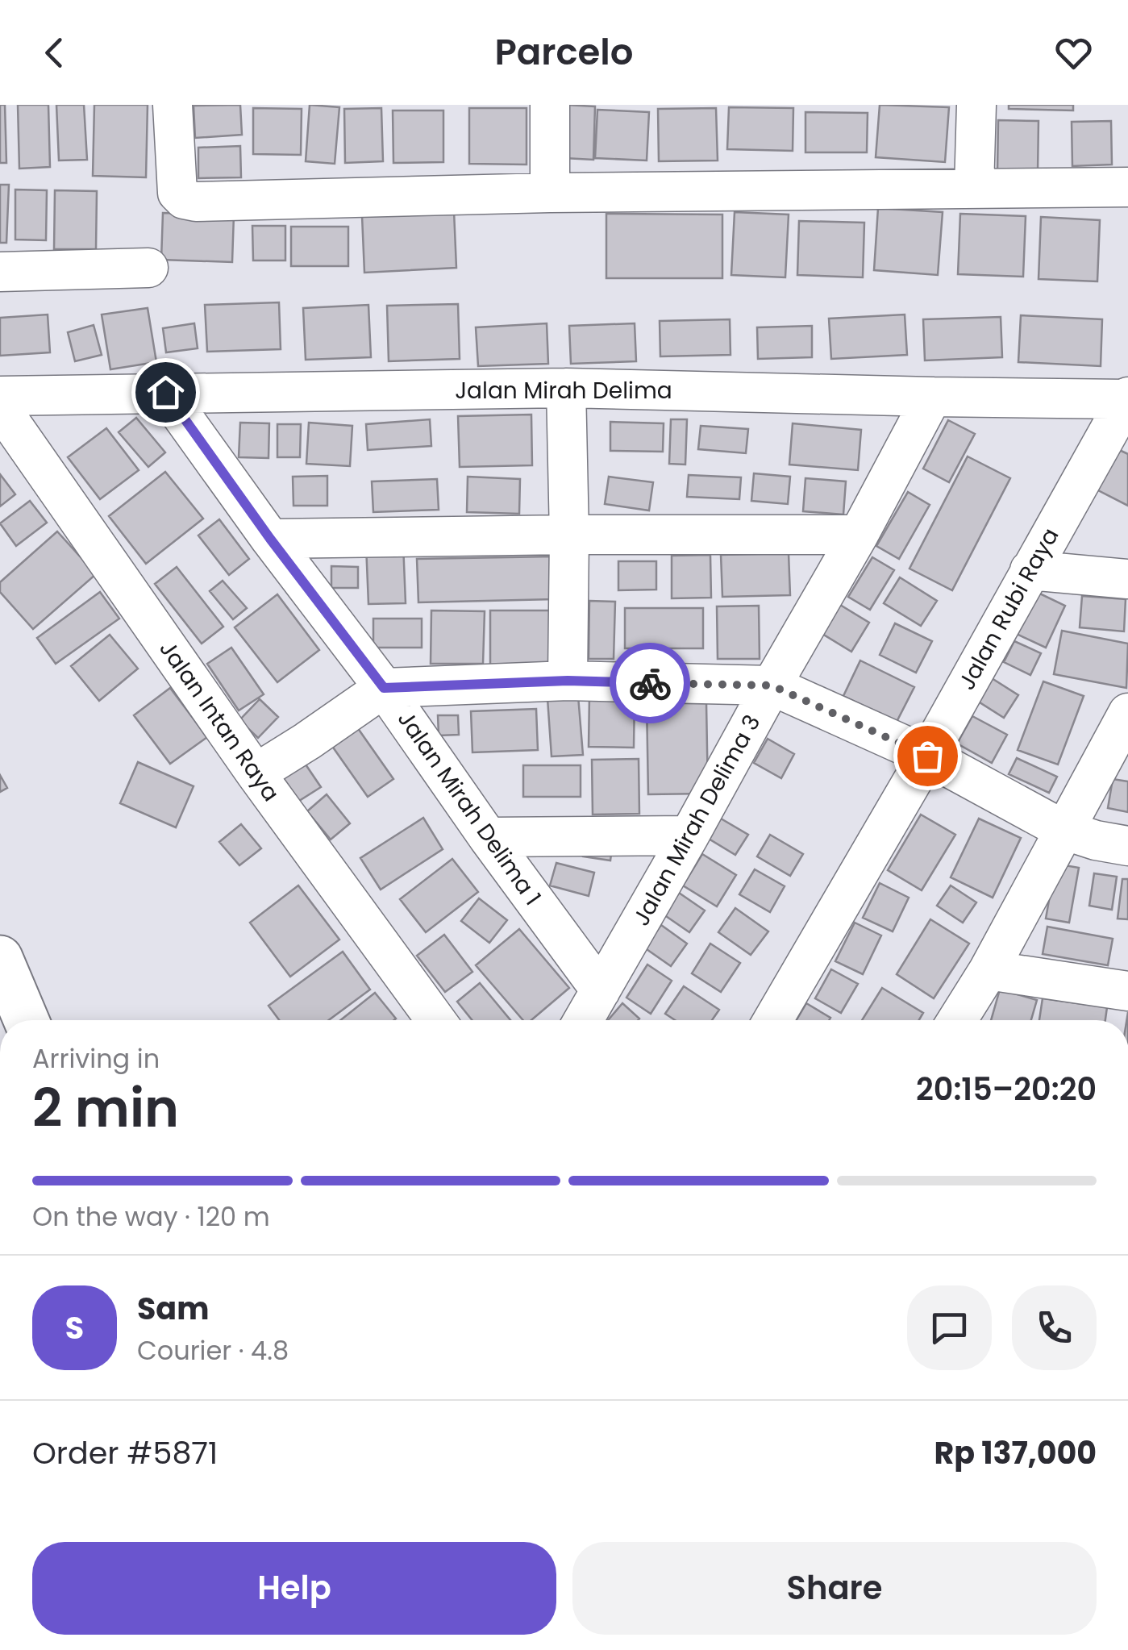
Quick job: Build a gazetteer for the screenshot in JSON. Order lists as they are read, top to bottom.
{
  "streets": {
    "street": [
      "Jalan Mirah Delima",
      "Jalan Rubi Raya",
      "Jalan Intan Raya",
      "Jalan Mirah Delima 1",
      "Jalan Mirah Delima 3"
    ]
  },
  "crossings": [
    ["Jalan Mirah Delima", "Jalan Rubi Raya"],
    ["Jalan Mirah Delima", "Jalan Mirah Delima 1"],
    ["Jalan Mirah Delima", "Jalan Mirah Delima 3"],
    ["Jalan Mirah Delima 1", "Jalan Mirah Delima 3"]
  ],
  "page": {
    "header": "Parcelo",
    "heading": ["2 min", "Arriving in", "20:15–20:20"],
    "panel": [
      "Sam",
      "Courier · 4.8",
      "Order #5871",
      "Rp 137,000"
    ],
    "bar": "On the way · 120 m",
    "round": "S",
    "buttons": ["Help", "Share"]
  }
}
